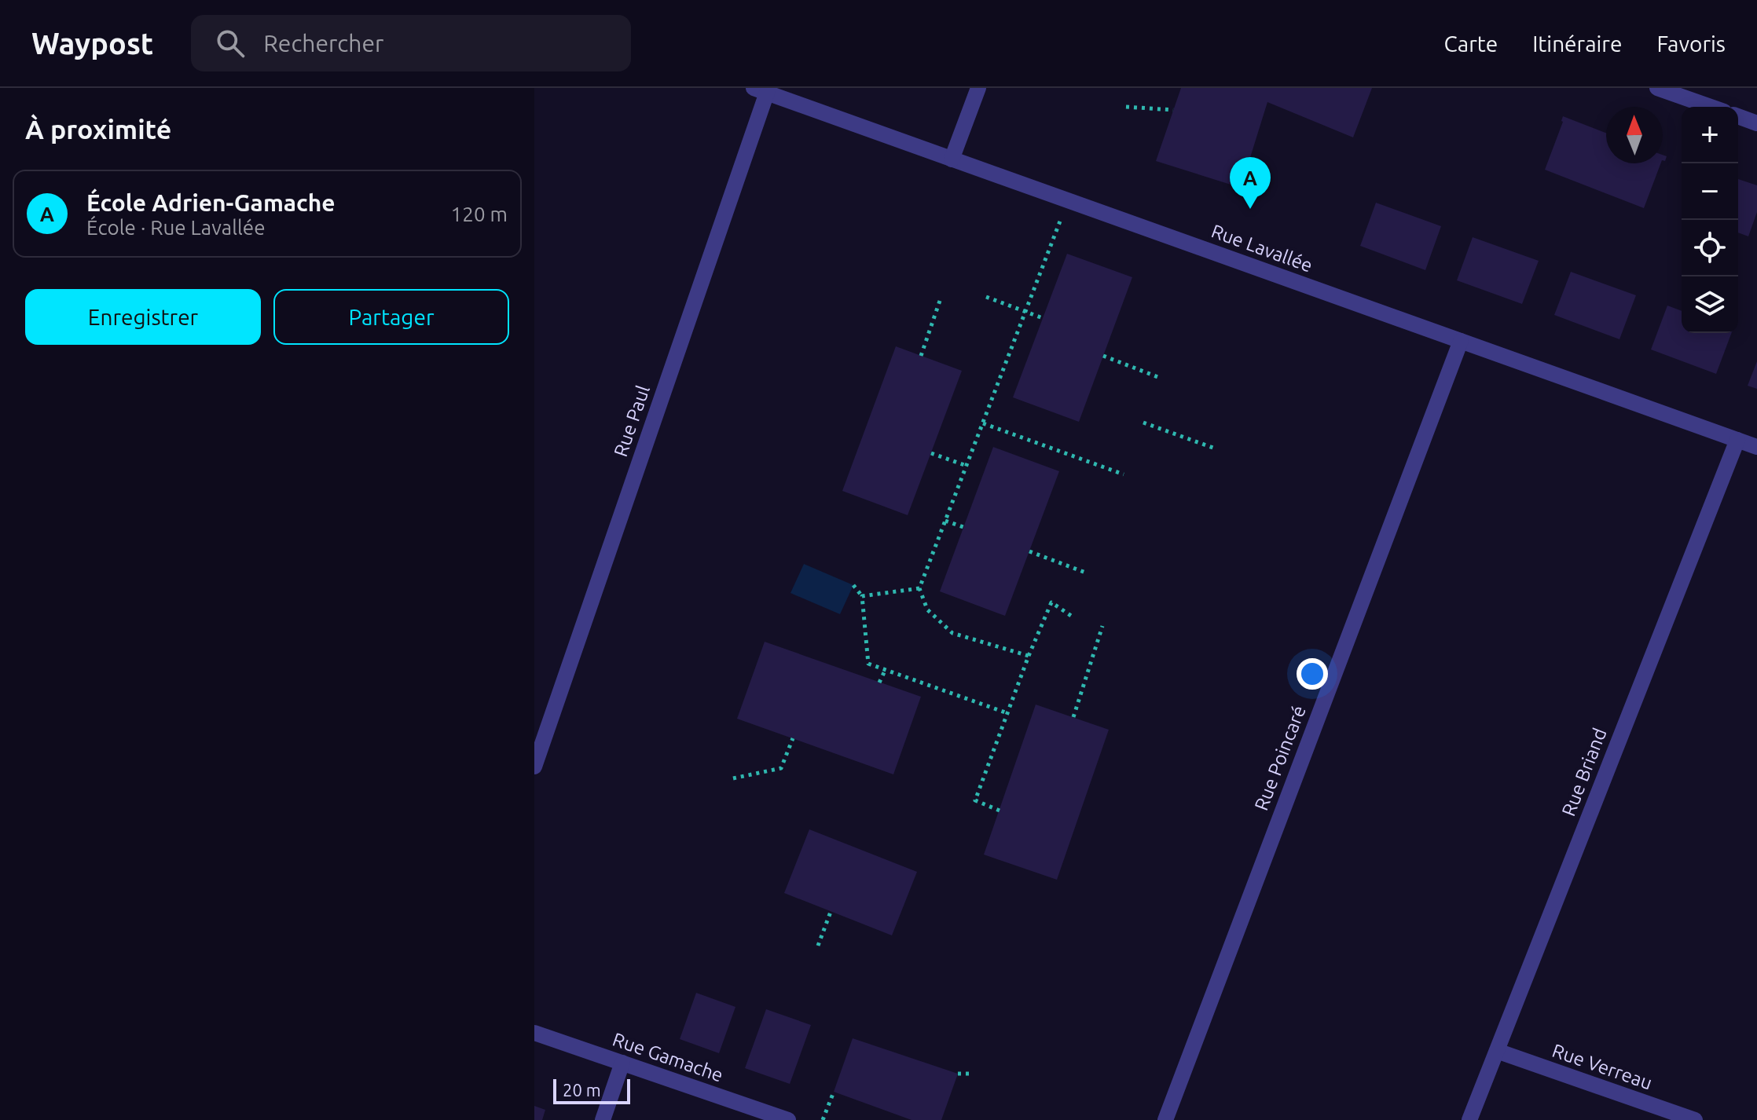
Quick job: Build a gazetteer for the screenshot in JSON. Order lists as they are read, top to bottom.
{
  "streets": {
    "street": [
      "Rue Lavallée",
      "Rue Paul",
      "Rue Poincaré",
      "Rue Briand",
      "Rue Gamache",
      "Rue Verreau"
    ]
  },
  "crossings": [
    ["Rue Lavallée", "Rue Paul"],
    ["Rue Lavallée", "Rue Poincaré"],
    ["Rue Lavallée", "Rue Briand"],
    ["Rue Briand", "Rue Verreau"]
  ],
  "scale_bar": "20 m",
  "north": "top",
  "page": {
    "header": "Waypost",
    "search": "Rechercher",
    "nav": ["Carte", "Itinéraire", "Favoris"],
    "heading": "À proximité",
    "map_buttons": ["+", "−"],
    "pins": "A",
    "list": [
      {
        "mark": "A",
        "name": "École Adrien-Gamache",
        "note": "École · Rue Lavallée",
        "value": "120 m"
      }
    ],
    "buttons": ["Enregistrer", "Partager"],
    "scale": "20 m"
  }
}
